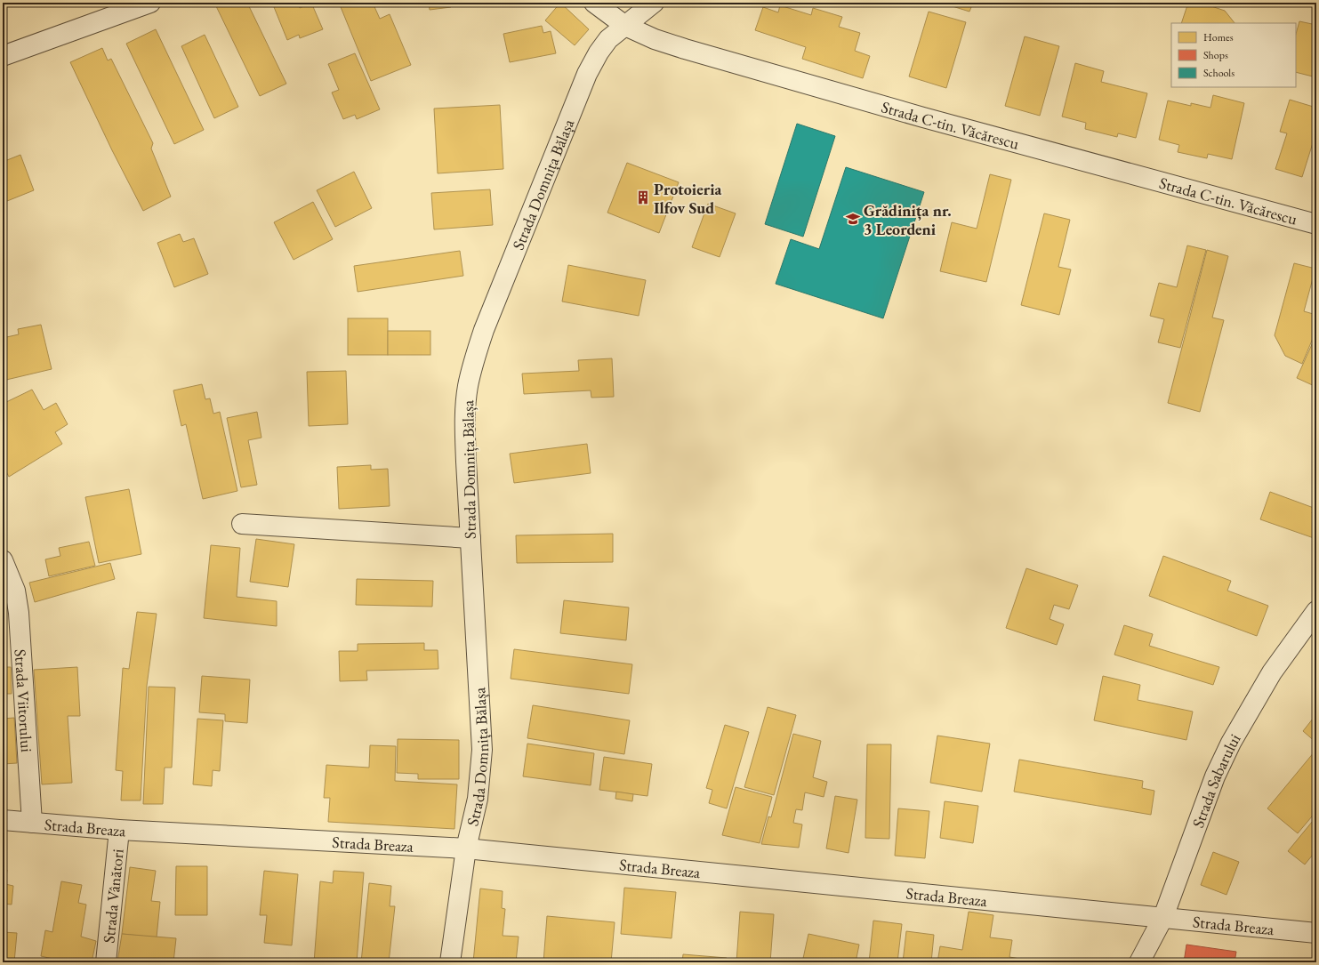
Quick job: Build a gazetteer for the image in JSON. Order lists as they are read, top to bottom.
{
  "streets": {
    "street": [
      "Strada C-tin. Văcărescu",
      "Strada Domnița Bălașa",
      "Strada Viitorului",
      "Strada Sabarului",
      "Strada Breaza",
      "Strada Vânători"
    ]
  },
  "crossings": [
    ["Strada C-tin. Văcărescu", "Strada Domnița Bălașa"],
    ["Strada Domnița Bălașa", "Strada Breaza"],
    ["Strada Viitorului", "Strada Breaza"],
    ["Strada Sabarului", "Strada Breaza"],
    ["Strada Breaza", "Strada Vânători"]
  ],
  "places": {
    "building": ["Protoieria Ilfov Sud"],
    "school or university": ["Grădinița nr. 3 Leordeni"]
  },
  "legend": ["Homes", "Shops", "Schools"]
}
